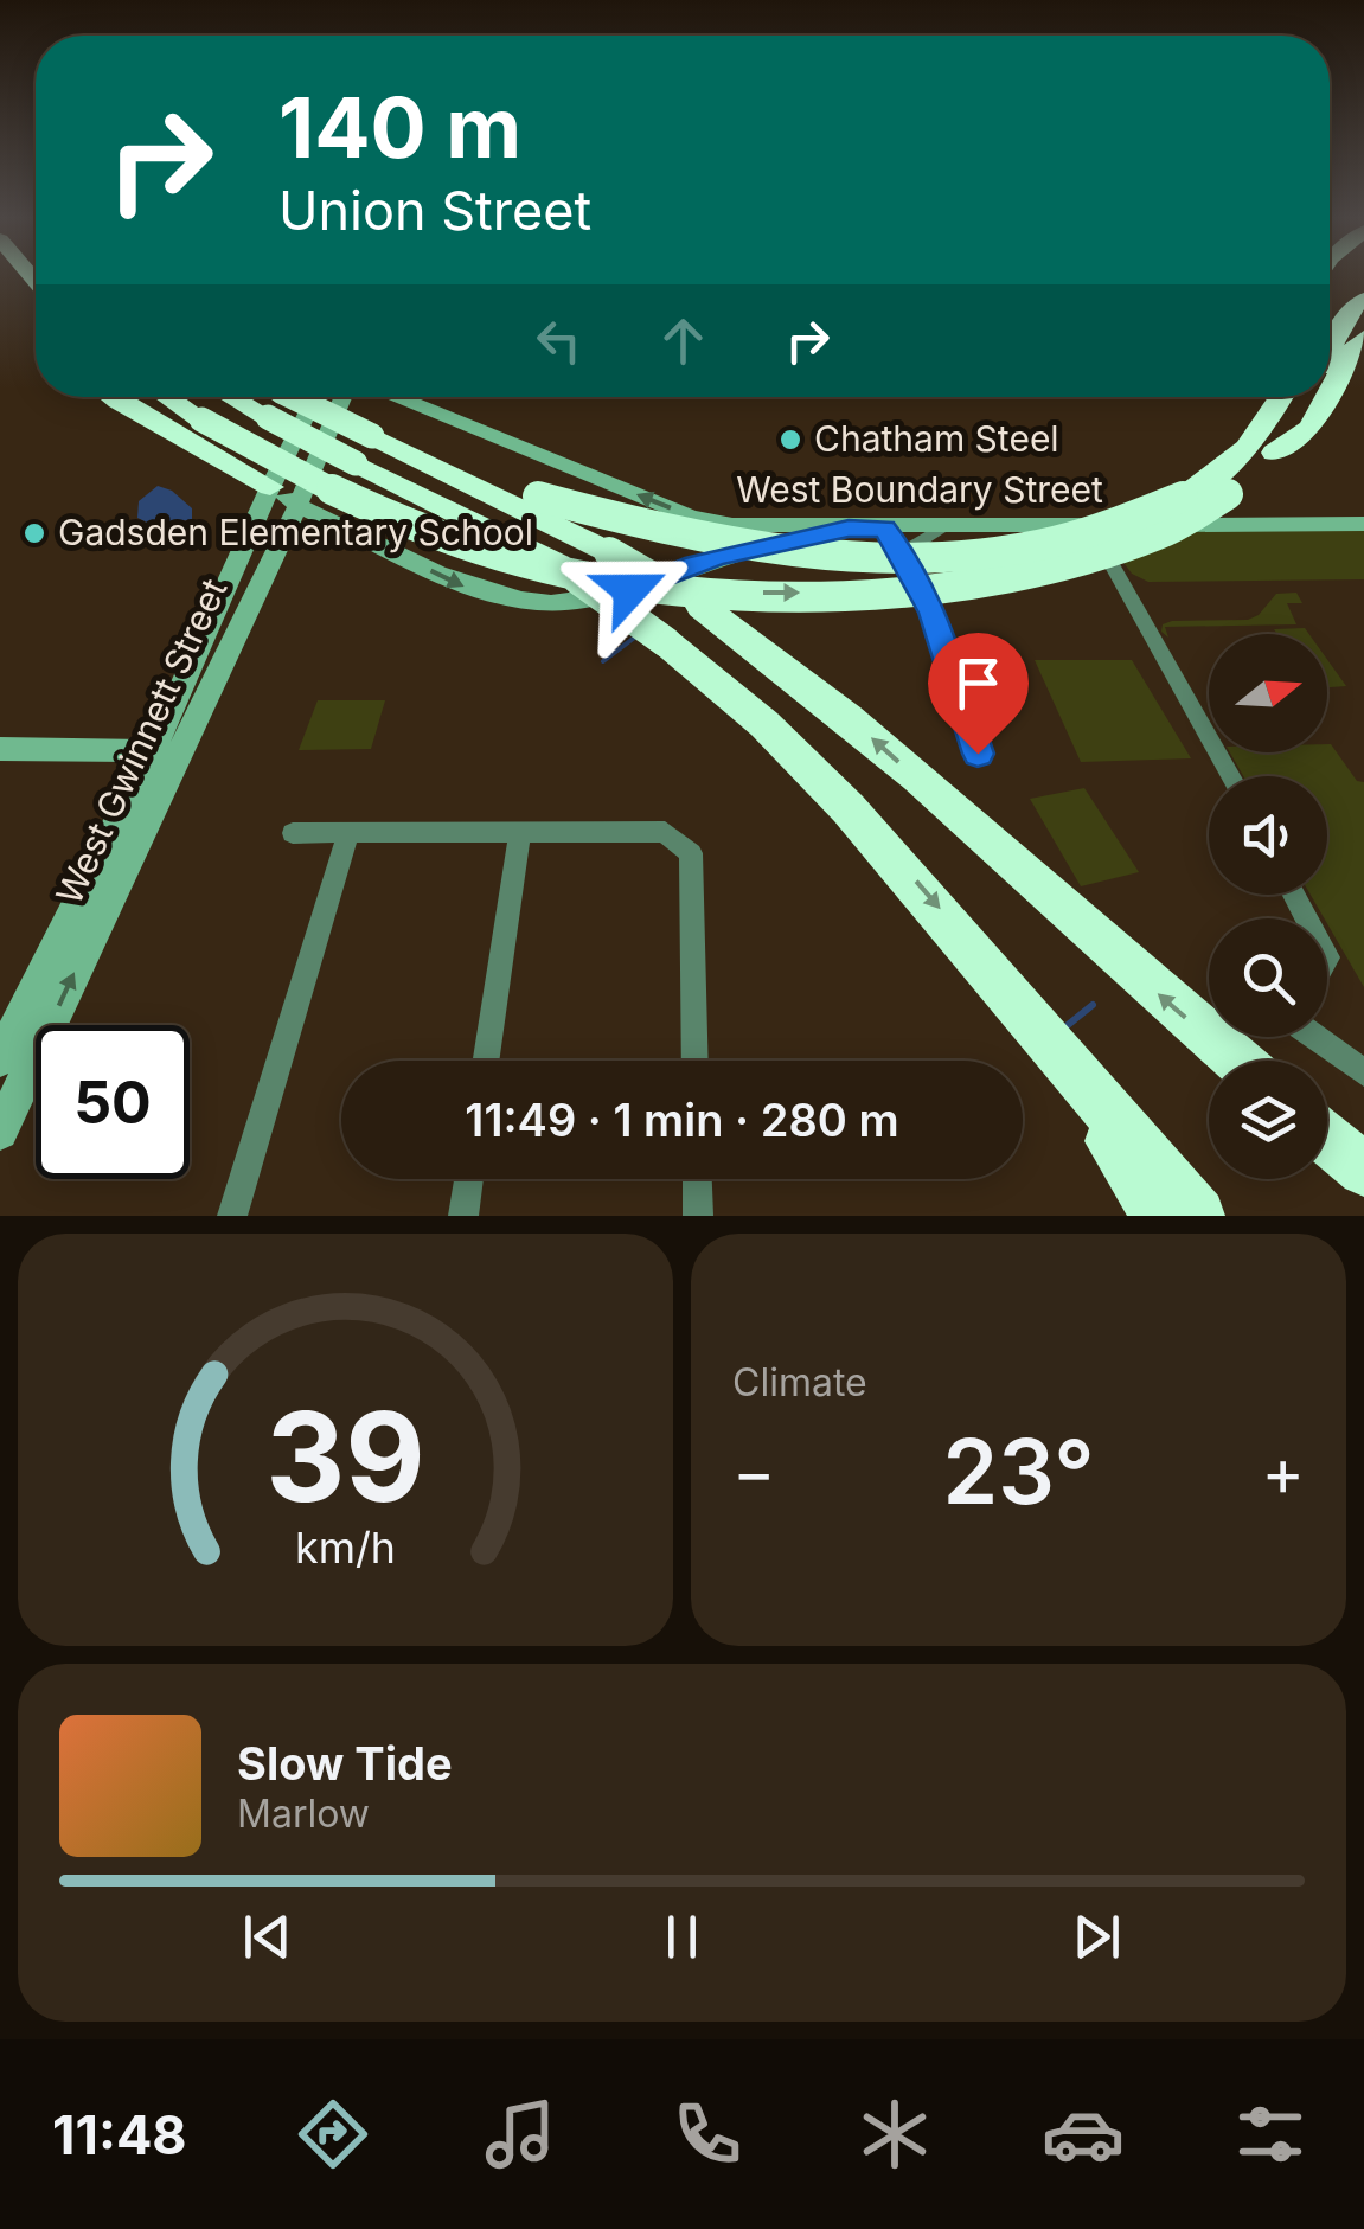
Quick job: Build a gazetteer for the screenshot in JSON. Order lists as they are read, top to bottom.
{
  "streets": {
    "main road": ["West Boundary Street", "West Gwinnett Street"]
  },
  "places": ["Chatham Steel", "Gadsden Elementary School"],
  "north": "right",
  "page": {
    "turn": ["140 m", "Union Street"],
    "limit": "50",
    "trip": "11:49 · 1 min · 280 m",
    "tile": "Climate",
    "heat": ["−", "23°", "+"],
    "song": ["Slow Tide", "Marlow"],
    "tabs": "11:48",
    "gauge": ["39", "km/h"]
  }
}
